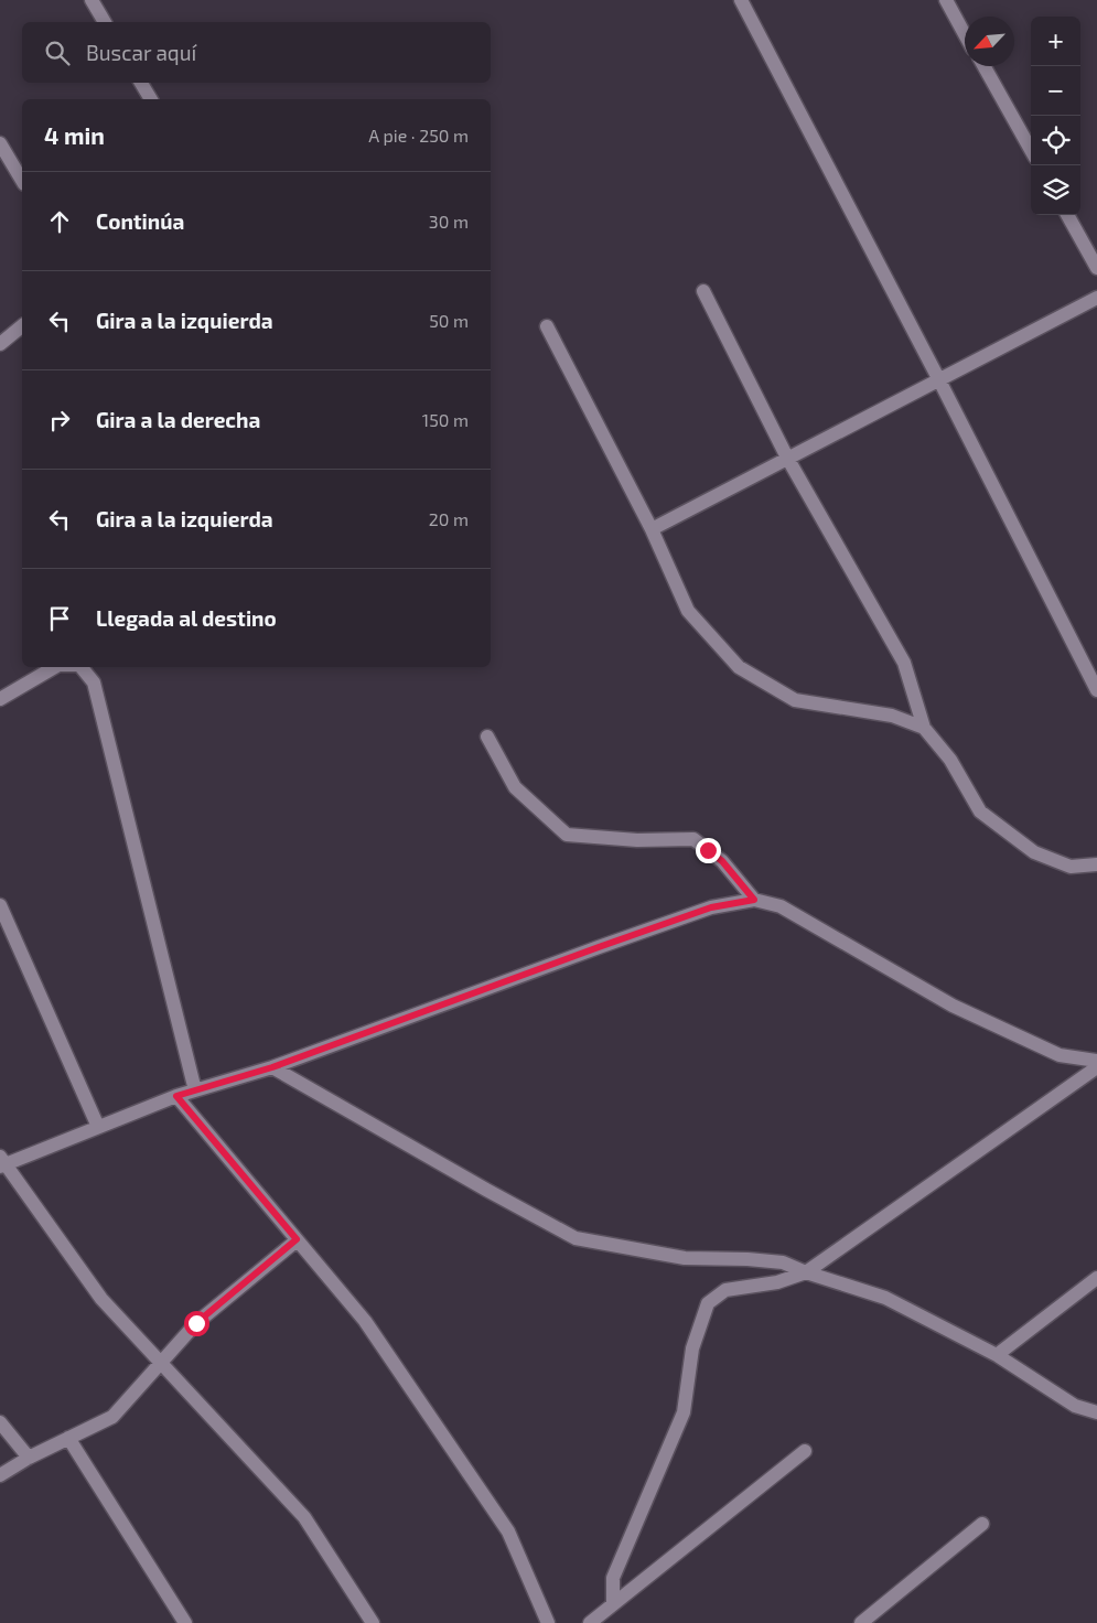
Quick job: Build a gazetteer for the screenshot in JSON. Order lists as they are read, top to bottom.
{
  "north": "bottom left",
  "page": {
    "map_buttons": ["+", "−"],
    "search": "Buscar aquí",
    "heading": ["4 min", "A pie · 250 m"],
    "list": [
      ["Continúa", "30 m"],
      ["Gira a la izquierda", "50 m"],
      ["Gira a la derecha", "150 m"],
      ["Gira a la izquierda", "20 m"],
      "Llegada al destino"
    ]
  }
}
